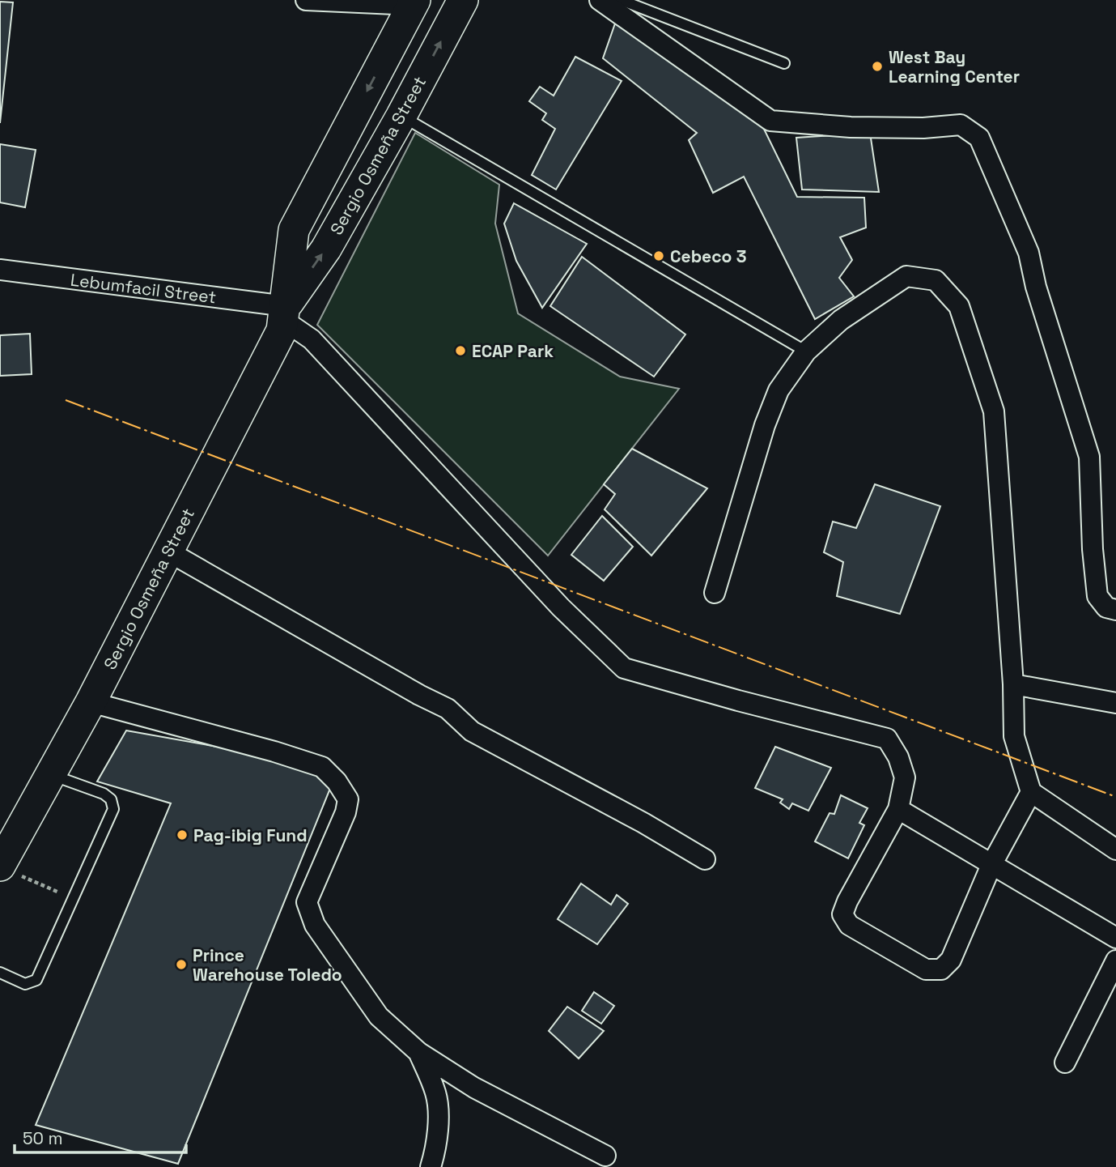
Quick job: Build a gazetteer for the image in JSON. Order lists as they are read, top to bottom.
{
  "streets": {
    "main road": ["Sergio Osmeña Street"],
    "street": ["Lebumfacil Street"]
  },
  "crossings": [
    ["Sergio Osmeña Street", "Lebumfacil Street"]
  ],
  "places": [
    "West Bay Learning Center",
    "Cebeco 3",
    "ECAP Park",
    "Pag-ibig Fund",
    "Prince Warehouse Toledo"
  ],
  "scale_bar": "50 m"
}
